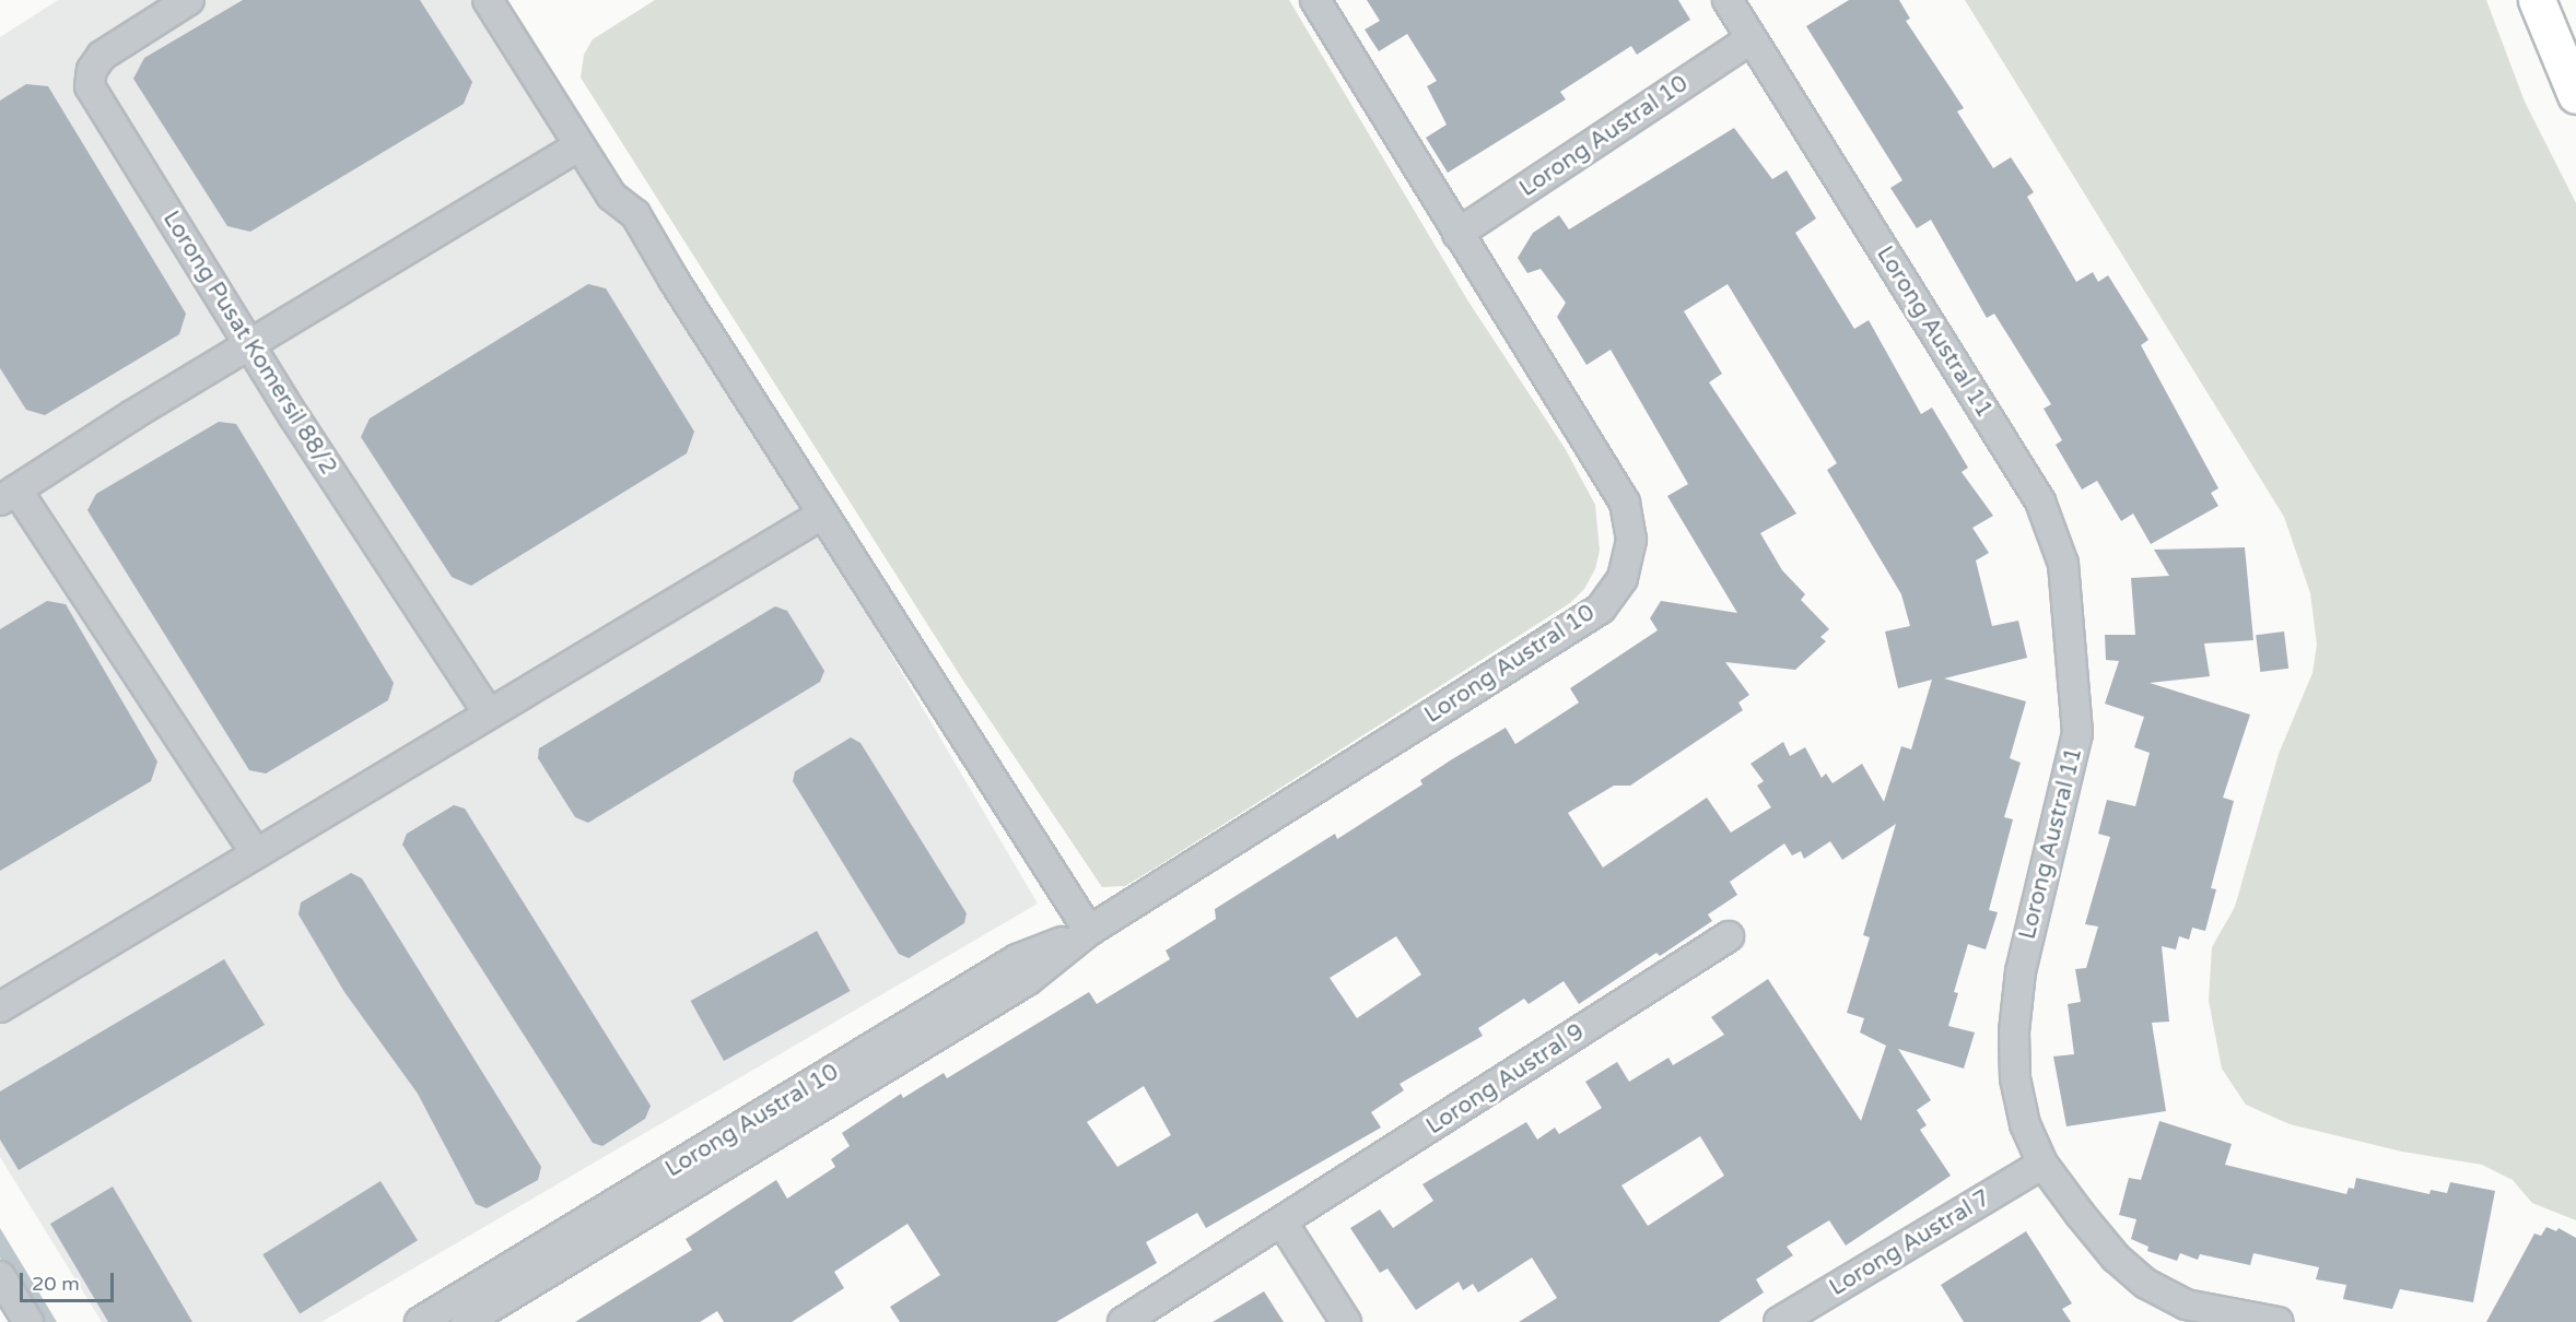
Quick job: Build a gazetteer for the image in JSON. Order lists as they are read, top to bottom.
{
  "streets": {
    "street": [
      "Lorong Austral 10",
      "Lorong Austral 11",
      "Lorong Pusat Komersil 88/2",
      "Lorong Austral 9",
      "Lorong Austral 7"
    ]
  },
  "crossings": [
    ["Lorong Austral 10", "Lorong Austral 11"],
    ["Lorong Austral 11", "Lorong Austral 7"]
  ],
  "scale_bar": "20 m"
}
